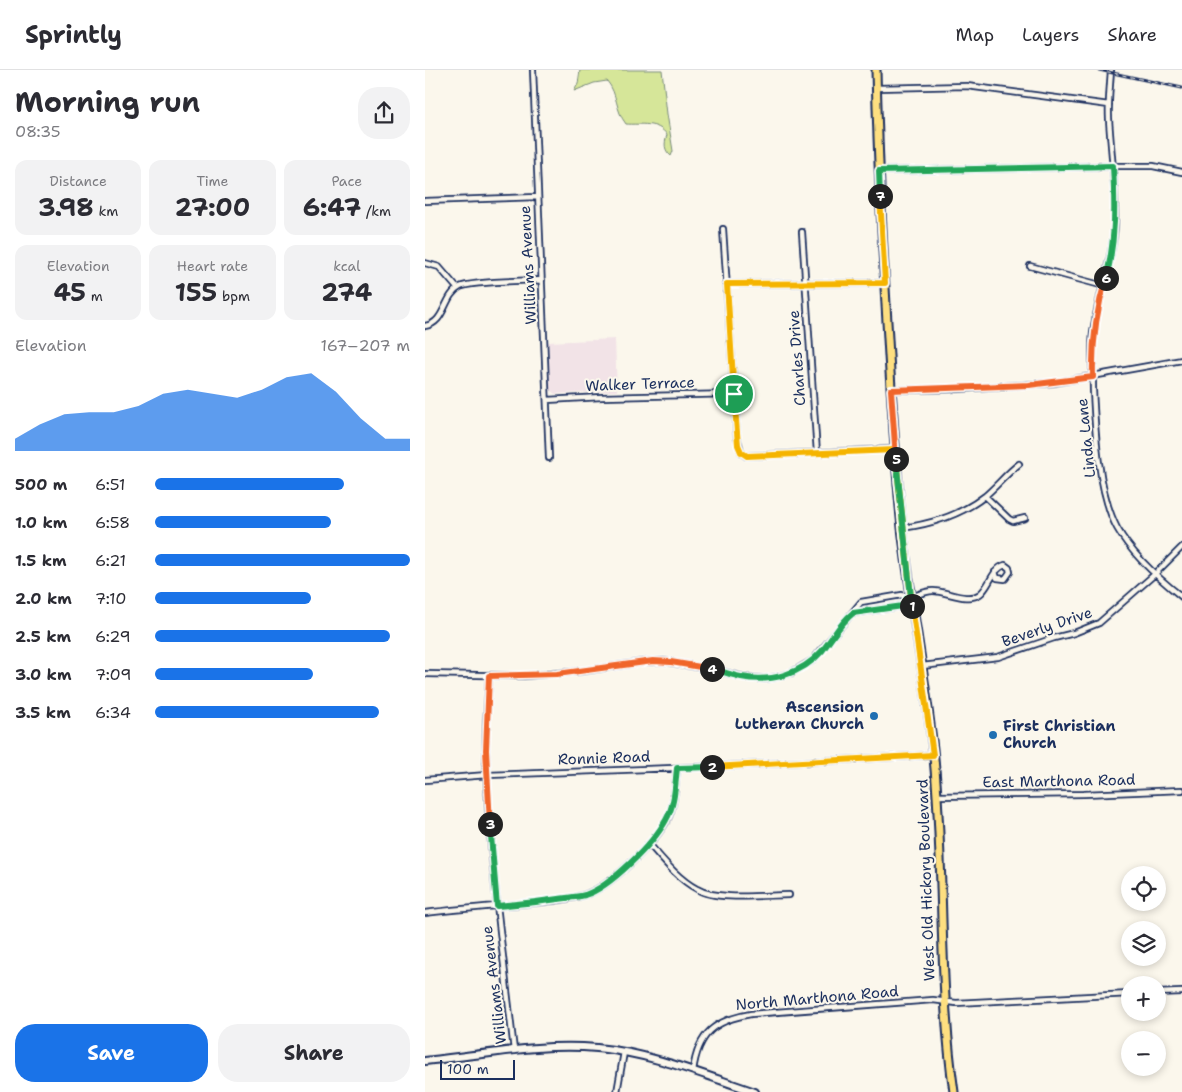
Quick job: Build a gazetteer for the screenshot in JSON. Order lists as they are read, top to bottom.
{
  "streets": {
    "main road": ["West Old Hickory Boulevard"],
    "street": [
      "Williams Avenue",
      "Charles Drive",
      "Walker Terrace",
      "Linda Lane",
      "Beverly Drive",
      "Ronnie Road",
      "East Marthona Road",
      "North Marthona Road"
    ]
  },
  "crossings": [
    ["Williams Avenue", "Walker Terrace"],
    ["Williams Avenue", "Ronnie Road"],
    ["Linda Lane", "Beverly Drive"],
    ["Beverly Drive", "West Old Hickory Boulevard"],
    ["Ronnie Road", "West Old Hickory Boulevard"],
    ["East Marthona Road", "West Old Hickory Boulevard"],
    ["West Old Hickory Boulevard", "North Marthona Road"]
  ],
  "places": ["Ascension Lutheran Church", "First Christian Church"],
  "scale_bar": "100 m",
  "page": {
    "header": "Sprintly",
    "nav": ["Map", "Layers", "Share"],
    "heading": ["Morning run", "08:35"],
    "stats": [
      ["Distance", "3.98 km"],
      ["Time", "27:00"],
      ["Pace", "6:47 /km"],
      ["Elevation", "45 m"],
      ["Heart rate", "155 bpm"],
      ["kcal", "274"]
    ],
    "pins": [
      "7",
      "6",
      "5",
      "1",
      "4",
      "2",
      "3"
    ],
    "chart": ["Elevation", "167–207 m"],
    "list": [
      {
        "name": "500 m",
        "note": "6:51"
      },
      {
        "name": "1.0 km",
        "note": "6:58"
      },
      {
        "name": "1.5 km",
        "note": "6:21"
      },
      {
        "name": "2.0 km",
        "note": "7:10"
      },
      {
        "name": "2.5 km",
        "note": "6:29"
      },
      {
        "name": "3.0 km",
        "note": "7:09"
      },
      {
        "name": "3.5 km",
        "note": "6:34"
      }
    ],
    "map_buttons": ["+", "−"],
    "buttons": ["Save", "Share"],
    "scale": "100 m"
  }
}
